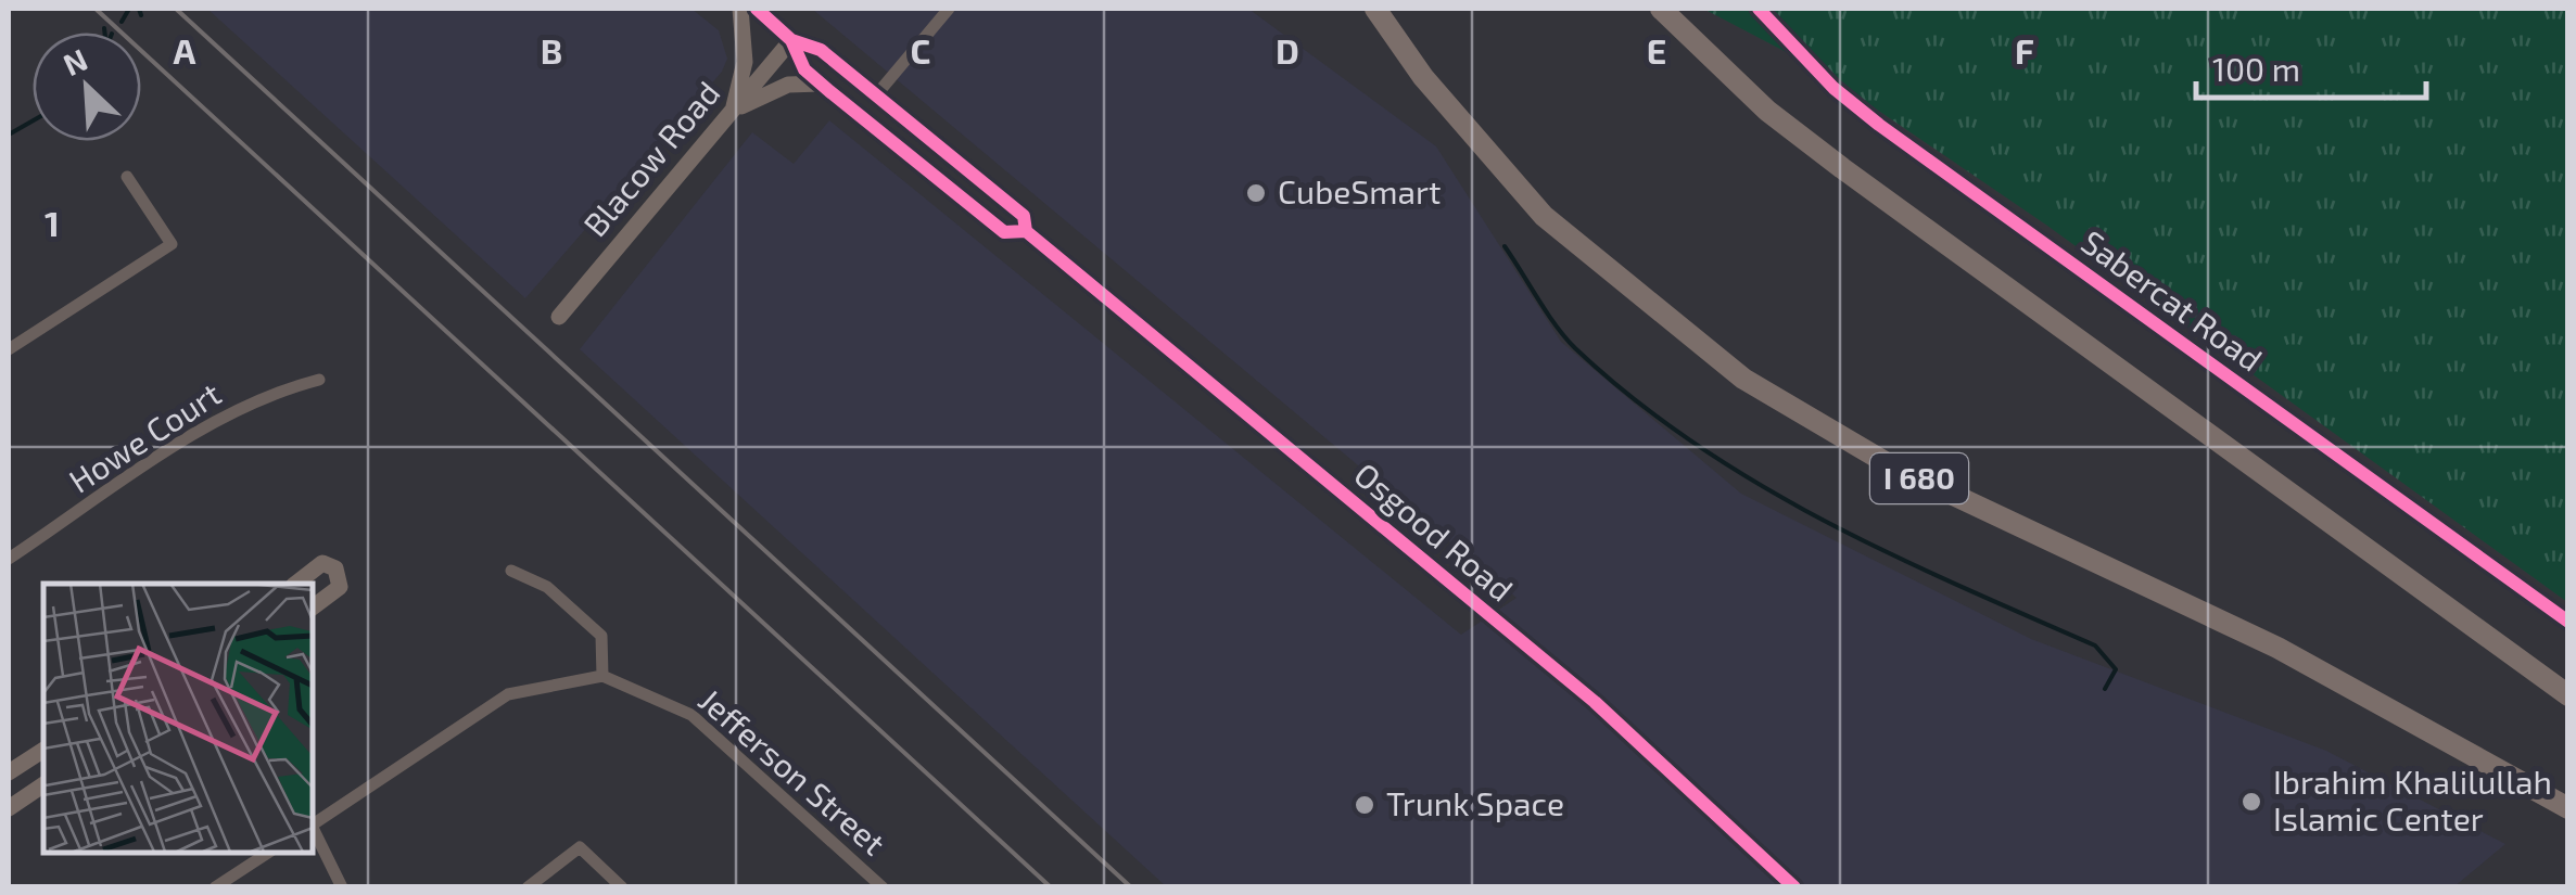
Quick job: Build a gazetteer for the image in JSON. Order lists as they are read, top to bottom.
{
  "streets": {
    "highway": ["I 680"],
    "main road": ["Blacow Road", "Osgood Road"],
    "street": ["Sabercat Road", "Howe Court", "Jefferson Street"]
  },
  "crossings": [
    ["Blacow Road", "Osgood Road"]
  ],
  "places": ["CubeSmart", "Ibrahim Khalilullah Islamic Center", "Trunk Space"],
  "scale_bar": "100 m",
  "north": "top left",
  "grid": {
    "columns": [
      "A",
      "B",
      "C",
      "D",
      "E",
      "F"
    ],
    "rows": ["1"]
  }
}
